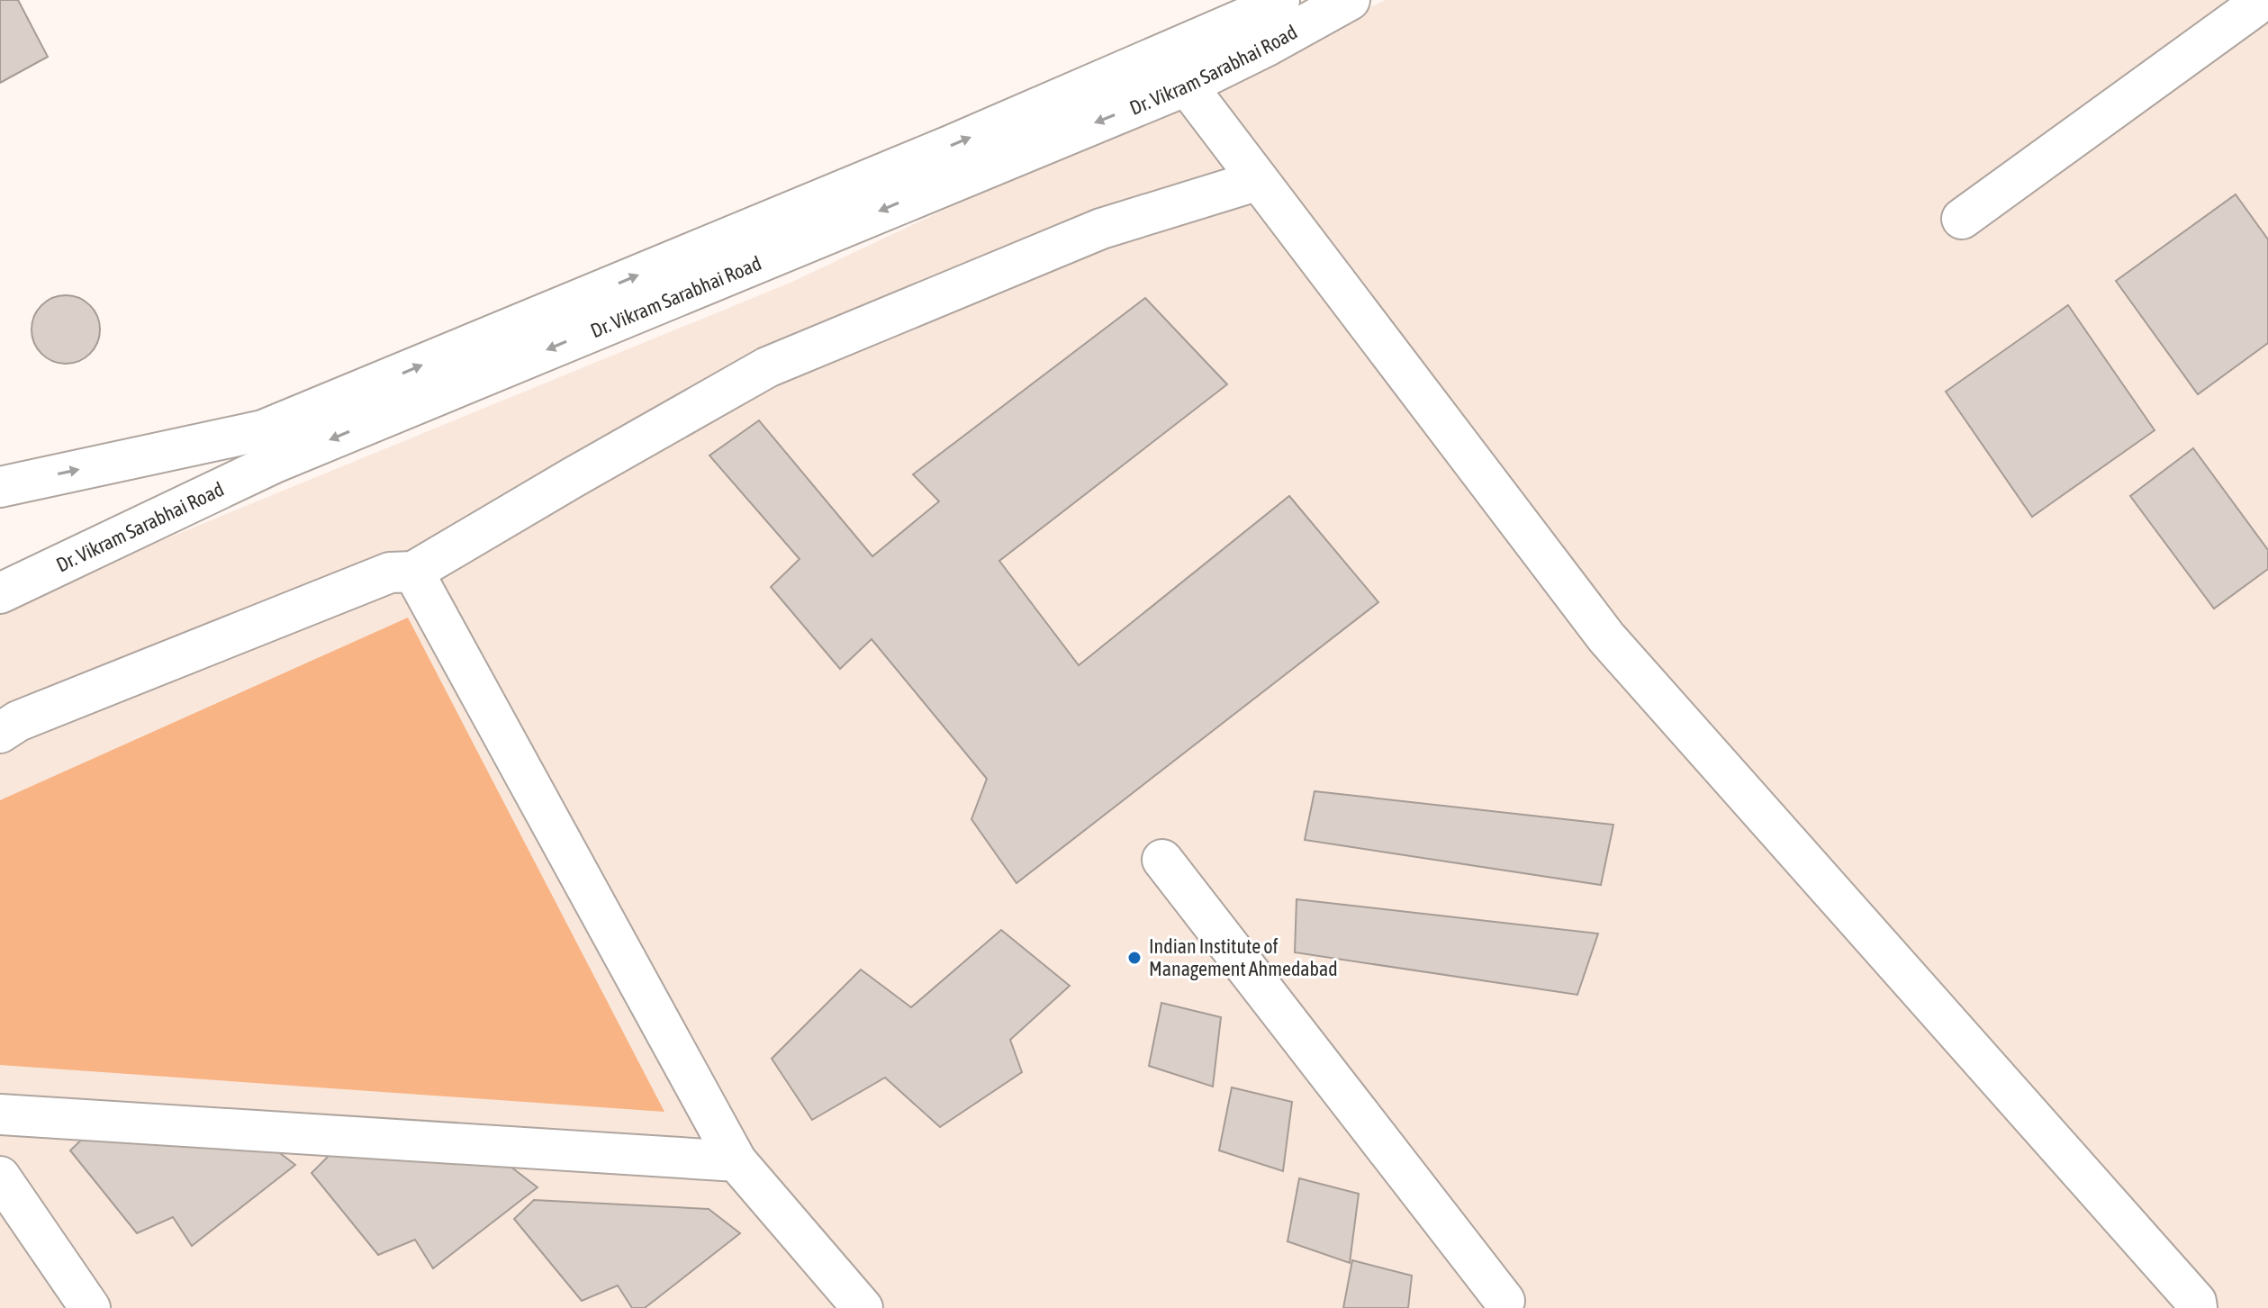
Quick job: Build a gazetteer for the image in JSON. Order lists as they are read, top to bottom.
{
  "streets": {
    "main road": ["Dr. Vikram Sarabhai Road"]
  },
  "places": ["Indian Institute of Management Ahmedabad"]
}
